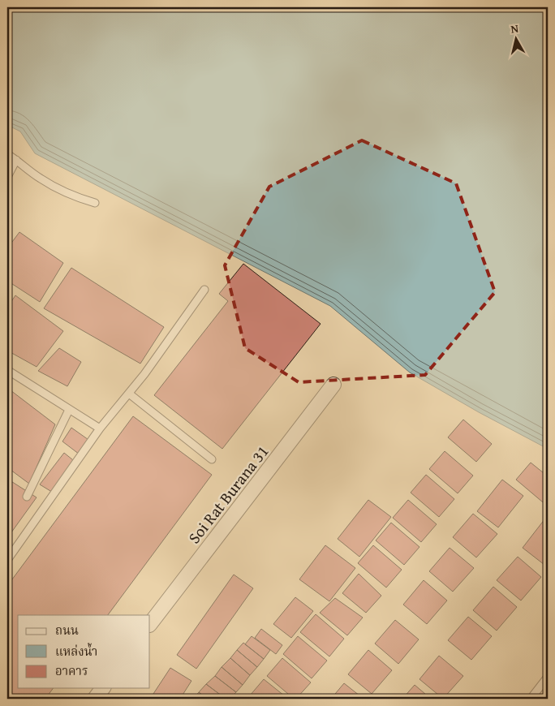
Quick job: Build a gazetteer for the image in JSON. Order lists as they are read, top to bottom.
{
  "streets": {
    "street": ["Soi Rat Burana 31"]
  },
  "legend": ["ถนน", "แหล่งน้ำ", "อาคาร"],
  "north": "top"
}
